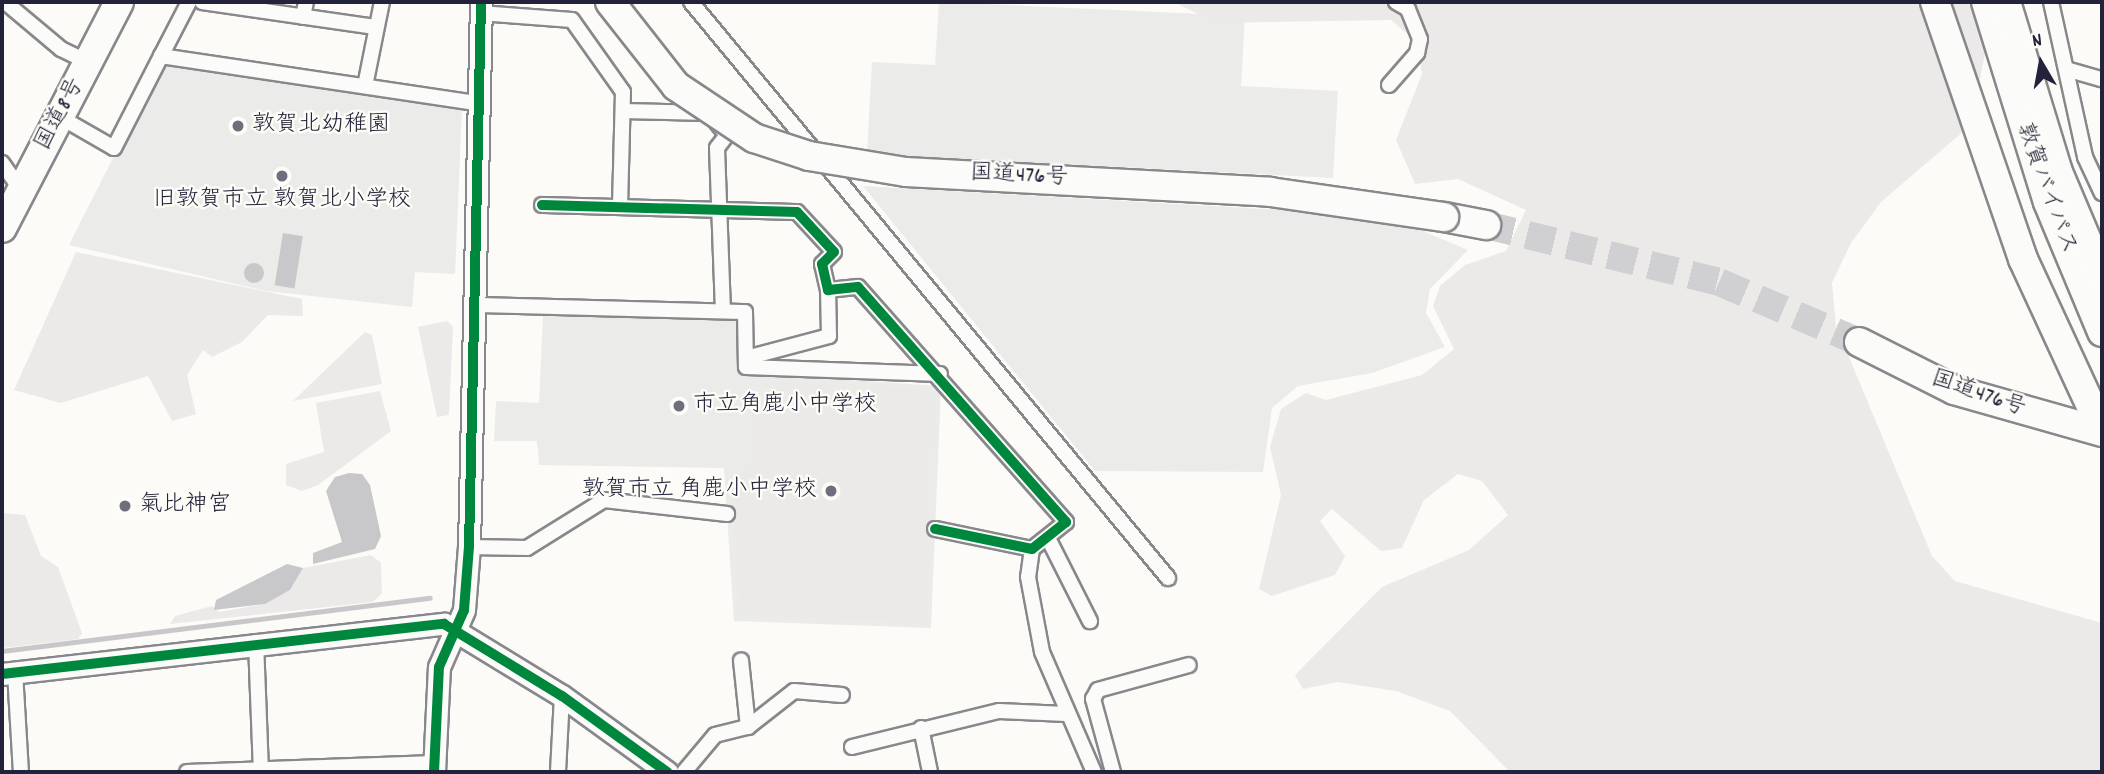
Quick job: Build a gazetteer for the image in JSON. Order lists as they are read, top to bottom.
{
  "streets": {
    "highway": ["国道8号", "国道476号", "敦賀バイパス"]
  },
  "places": [
    "敦賀北幼稚園",
    "旧敦賀市立 敦賀北小学校",
    "市立角鹿小中学校",
    "敦賀市立 角鹿小中学校",
    "氣比神宮"
  ],
  "north": "top"
}
